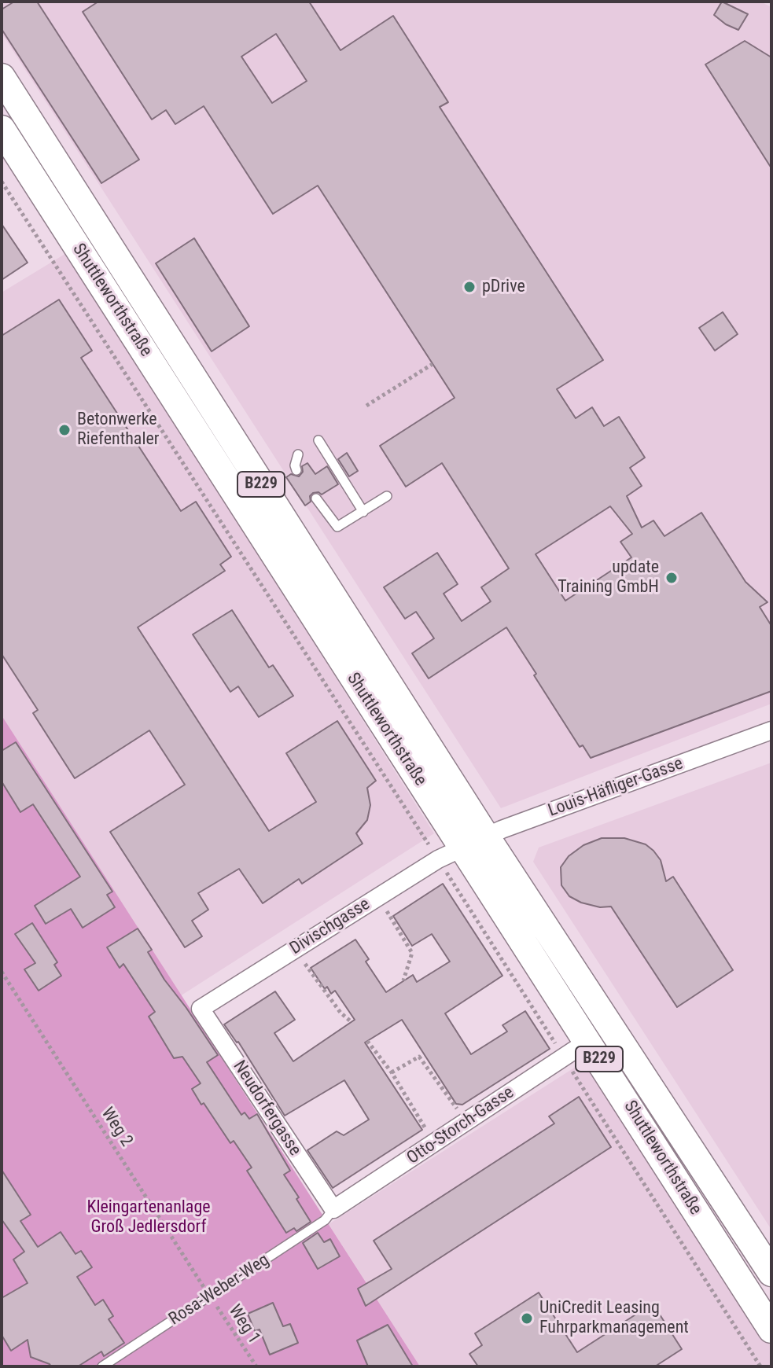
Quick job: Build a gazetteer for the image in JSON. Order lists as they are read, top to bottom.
{
  "streets": {
    "main road": ["Shuttleworthstraße", "B229"],
    "street": [
      "Louis-Häfliger-Gasse",
      "Divischgasse",
      "Neudorfergasse",
      "Otto-Storch-Gasse"
    ],
    "lane": ["Rosa-Weber-Weg"],
    "path": ["Weg 2", "Weg 1"]
  },
  "crossings": [
    ["Shuttleworthstraße", "Louis-Häfliger-Gasse"],
    ["Shuttleworthstraße", "Divischgasse"],
    ["Shuttleworthstraße", "Otto-Storch-Gasse"],
    ["Louis-Häfliger-Gasse", "Divischgasse"],
    ["Divischgasse", "Neudorfergasse"],
    ["Neudorfergasse", "Otto-Storch-Gasse"],
    ["Neudorfergasse", "Rosa-Weber-Weg"],
    ["Otto-Storch-Gasse", "Rosa-Weber-Weg"],
    ["Weg 2", "Rosa-Weber-Weg"],
    ["Weg 2", "Weg 1"],
    ["Rosa-Weber-Weg", "Weg 1"]
  ],
  "parks": ["Kleingartenanlage Groß Jedlersdorf"],
  "places": [
    "pDrive",
    "Betonwerke Riefenthaler",
    "update Training GmbH",
    "UniCredit Leasing Fuhrparkmanagement"
  ]
}
